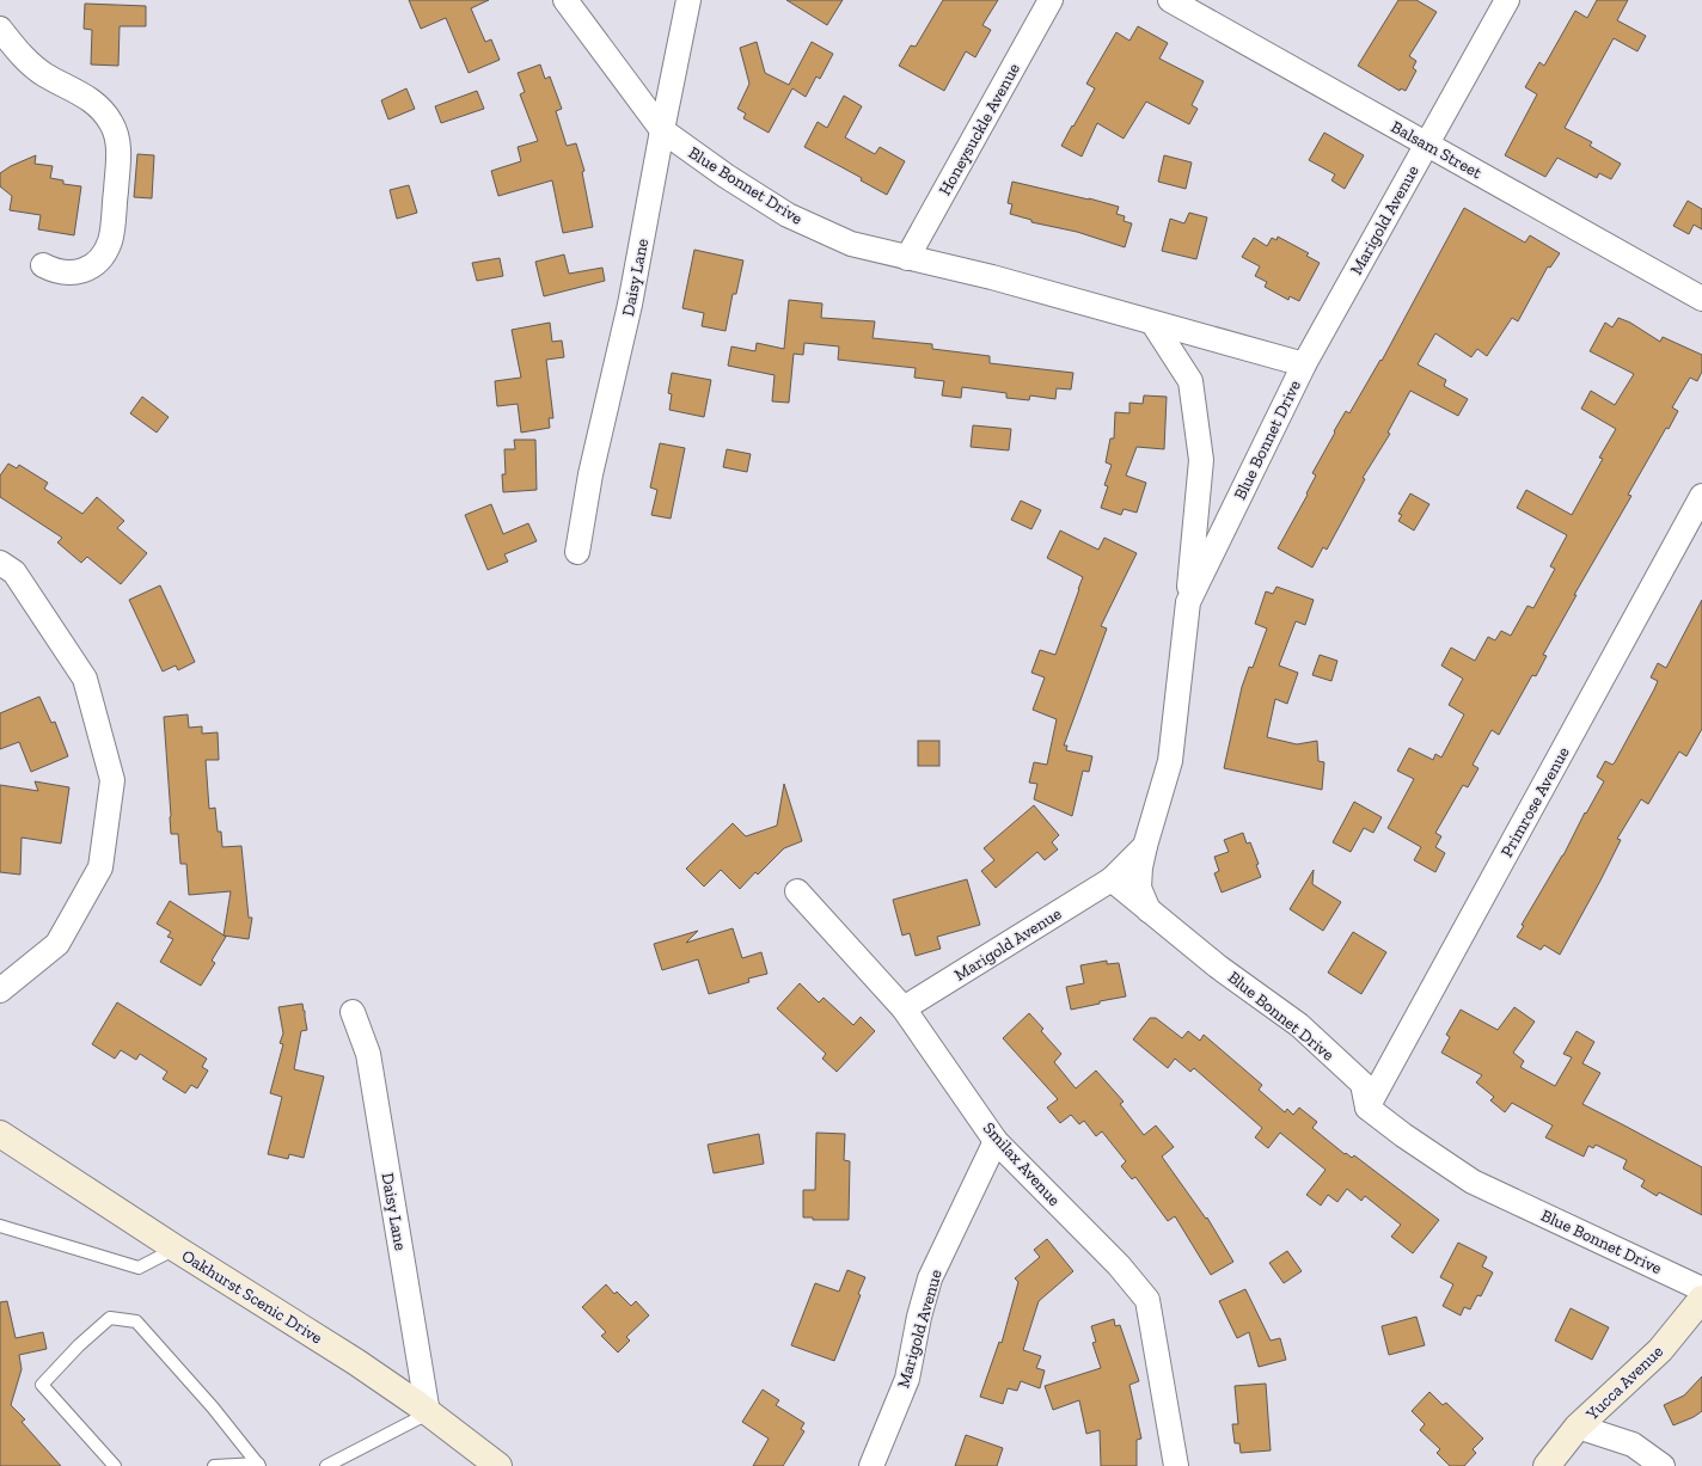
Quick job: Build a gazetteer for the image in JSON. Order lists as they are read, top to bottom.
{
  "streets": {
    "street": [
      "Honeysuckle Avenue",
      "Balsam Street",
      "Blue Bonnet Drive",
      "Marigold Avenue",
      "Daisy Lane",
      "Primrose Avenue",
      "Smilax Avenue",
      "Oakhurst Scenic Drive",
      "Yucca Avenue"
    ]
  },
  "crossings": [
    ["Honeysuckle Avenue", "Blue Bonnet Drive"],
    ["Balsam Street", "Marigold Avenue"],
    ["Blue Bonnet Drive", "Marigold Avenue"],
    ["Blue Bonnet Drive", "Daisy Lane"],
    ["Blue Bonnet Drive", "Primrose Avenue"],
    ["Marigold Avenue", "Smilax Avenue"],
    ["Daisy Lane", "Oakhurst Scenic Drive"]
  ]
}
